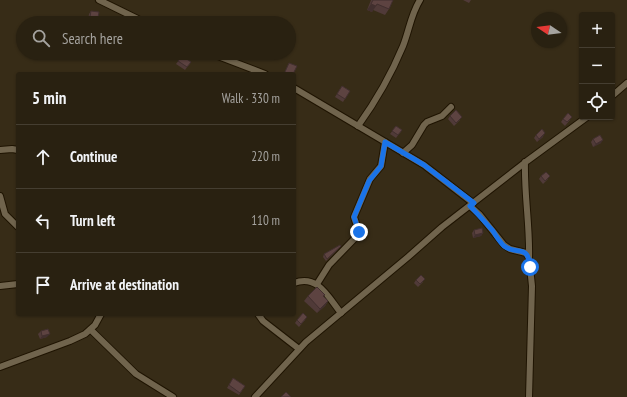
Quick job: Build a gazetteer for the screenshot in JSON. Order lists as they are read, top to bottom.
{
  "north": "left",
  "page": {
    "map_buttons": ["+", "−"],
    "search": "Search here",
    "heading": ["5 min", "Walk · 330 m"],
    "list": [
      ["Continue", "220 m"],
      ["Turn left", "110 m"],
      "Arrive at destination"
    ]
  }
}
